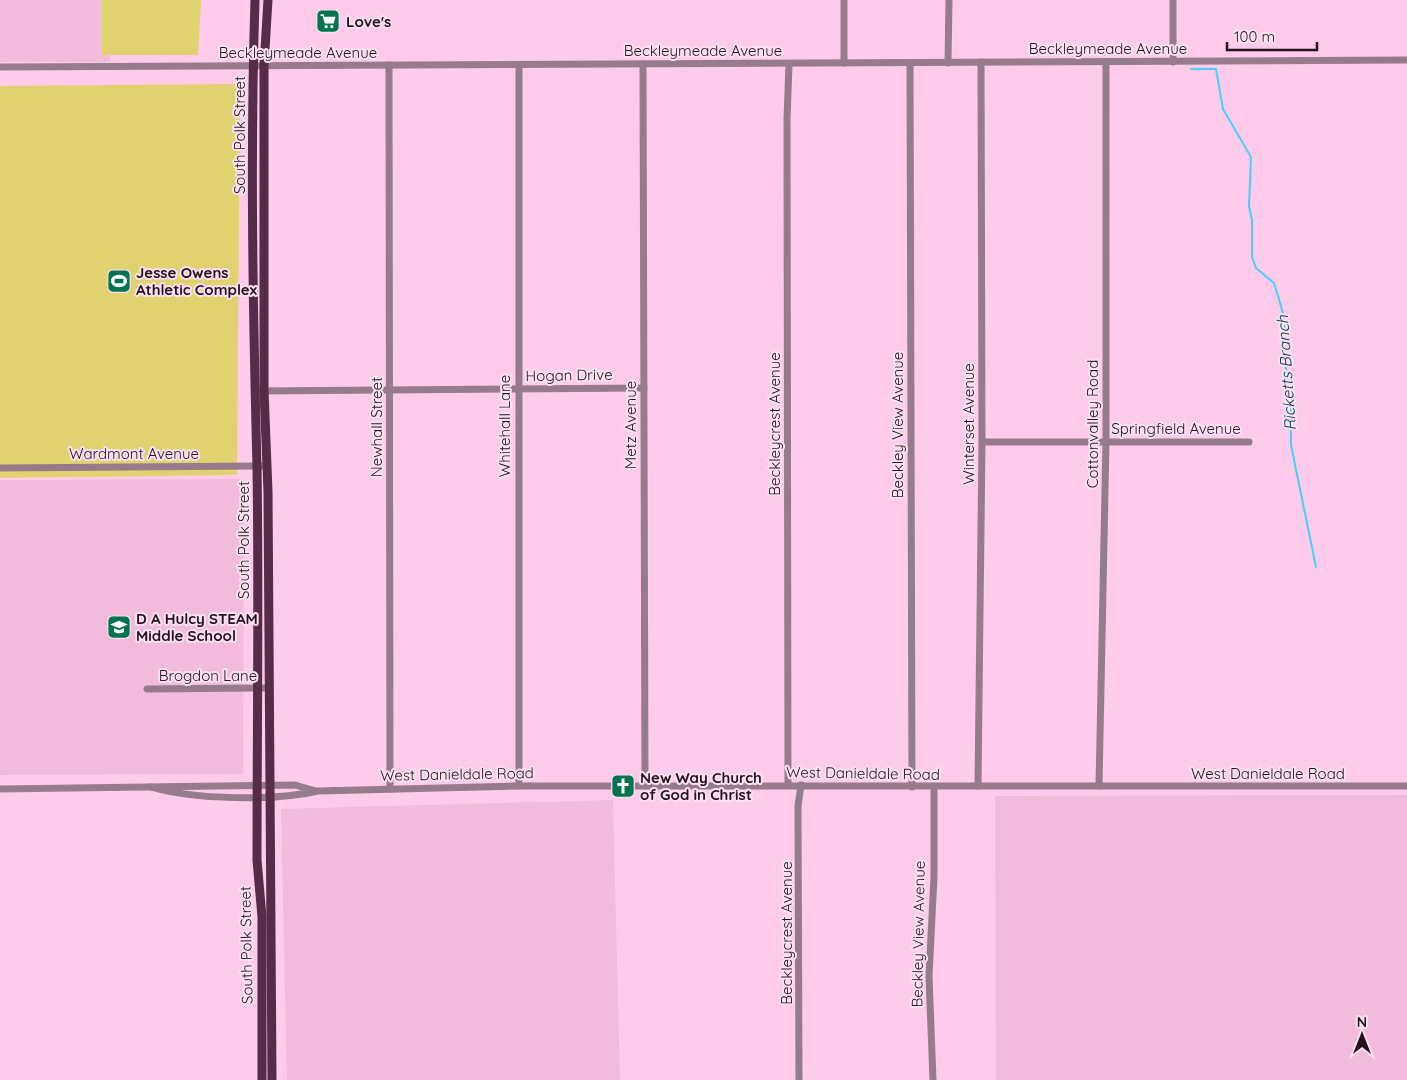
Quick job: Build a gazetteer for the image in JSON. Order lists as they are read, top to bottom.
{
  "streets": {
    "main road": ["South Polk Street"],
    "street": [
      "Beckleymeade Avenue",
      "Hogan Drive",
      "Beckleycrest Avenue",
      "Winterset Avenue",
      "Cottonvalley Road",
      "Metz Avenue",
      "Beckley View Avenue",
      "Whitehall Lane",
      "Newhall Street",
      "Springfield Avenue",
      "Wardmont Avenue",
      "Brogdon Lane",
      "West Danieldale Road"
    ]
  },
  "crossings": [
    ["Beckleymeade Avenue", "South Polk Street"],
    ["Beckleymeade Avenue", "Beckleycrest Avenue"],
    ["Beckleymeade Avenue", "Winterset Avenue"],
    ["Beckleymeade Avenue", "Cottonvalley Road"],
    ["Beckleymeade Avenue", "Metz Avenue"],
    ["Beckleymeade Avenue", "Beckley View Avenue"],
    ["Beckleymeade Avenue", "Whitehall Lane"],
    ["Beckleymeade Avenue", "Newhall Street"],
    ["South Polk Street", "Hogan Drive"],
    ["South Polk Street", "Wardmont Avenue"],
    ["South Polk Street", "Brogdon Lane"],
    ["South Polk Street", "West Danieldale Road"],
    ["Hogan Drive", "Metz Avenue"],
    ["Hogan Drive", "Whitehall Lane"],
    ["Hogan Drive", "Newhall Street"],
    ["Beckleycrest Avenue", "West Danieldale Road"],
    ["Winterset Avenue", "Springfield Avenue"],
    ["Winterset Avenue", "West Danieldale Road"],
    ["Cottonvalley Road", "Springfield Avenue"],
    ["Cottonvalley Road", "West Danieldale Road"],
    ["Metz Avenue", "West Danieldale Road"],
    ["Beckley View Avenue", "West Danieldale Road"],
    ["Whitehall Lane", "West Danieldale Road"],
    ["Newhall Street", "West Danieldale Road"]
  ],
  "water": ["Ricketts Branch"],
  "places": {
    "supermarket": ["Love's"],
    "sports": ["Jesse Owens Athletic Complex"],
    "school or university": ["D A Hulcy STEAM Middle School"],
    "church": ["New Way Church of God in Christ"]
  },
  "scale_bar": "100 m",
  "north": "top"
}
